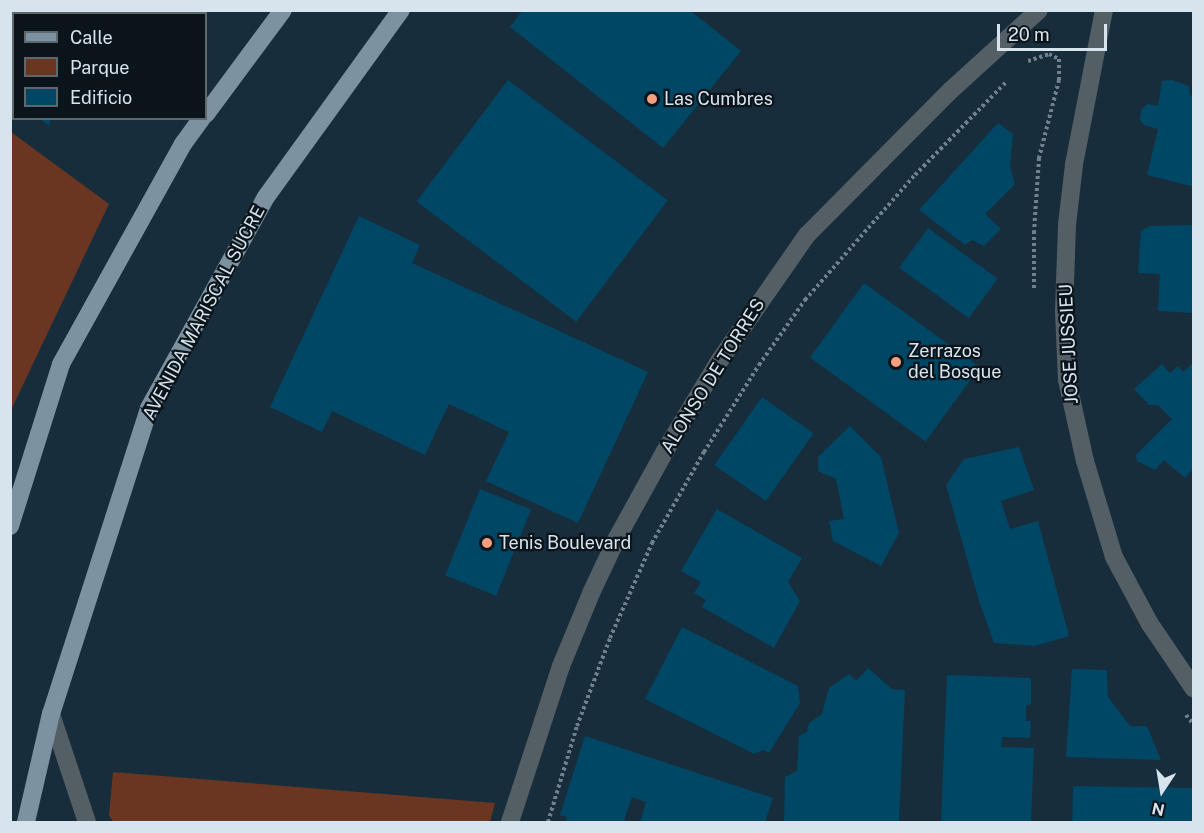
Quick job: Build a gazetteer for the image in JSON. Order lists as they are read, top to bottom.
{
  "streets": {
    "main road": ["AVENIDA MARISCAL SUCRE"],
    "street": ["JOSE JUSSIEU", "ALONSO DE TORRES"]
  },
  "places": ["Las Cumbres", "Zerrazos del Bosque", "Tenis Boulevard"],
  "legend": ["Calle", "Parque", "Edificio"],
  "scale_bar": "20 m",
  "north": "bottom"
}
